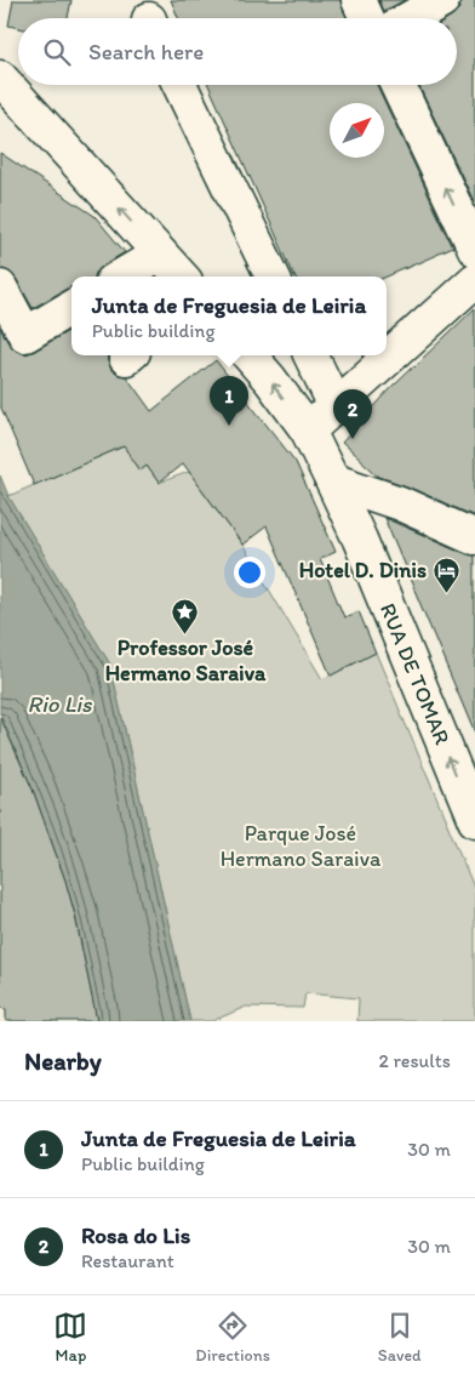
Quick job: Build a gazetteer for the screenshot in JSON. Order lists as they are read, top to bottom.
{
  "streets": {
    "street": ["RUA DE TOMAR"]
  },
  "one_way": ["RUA DE TOMAR"],
  "water": ["Rio Lis"],
  "parks": ["Parque José Hermano Saraiva"],
  "places": {
    "hotel": ["Hotel D. Dinis"],
    "place": ["Professor José Hermano Saraiva"]
  },
  "north": "top right",
  "page": {
    "search": "Search here",
    "popup": ["Junta de Freguesia de Leiria", "Public building"],
    "pins": ["1", "2"],
    "heading": ["Nearby", "2 results"],
    "list": [
      {
        "mark": "1",
        "name": "Junta de Freguesia de Leiria",
        "note": "Public building",
        "value": "30 m"
      },
      {
        "mark": "2",
        "name": "Rosa do Lis",
        "note": "Restaurant",
        "value": "30 m"
      }
    ],
    "nav": ["Map", "Directions", "Saved"]
  }
}
